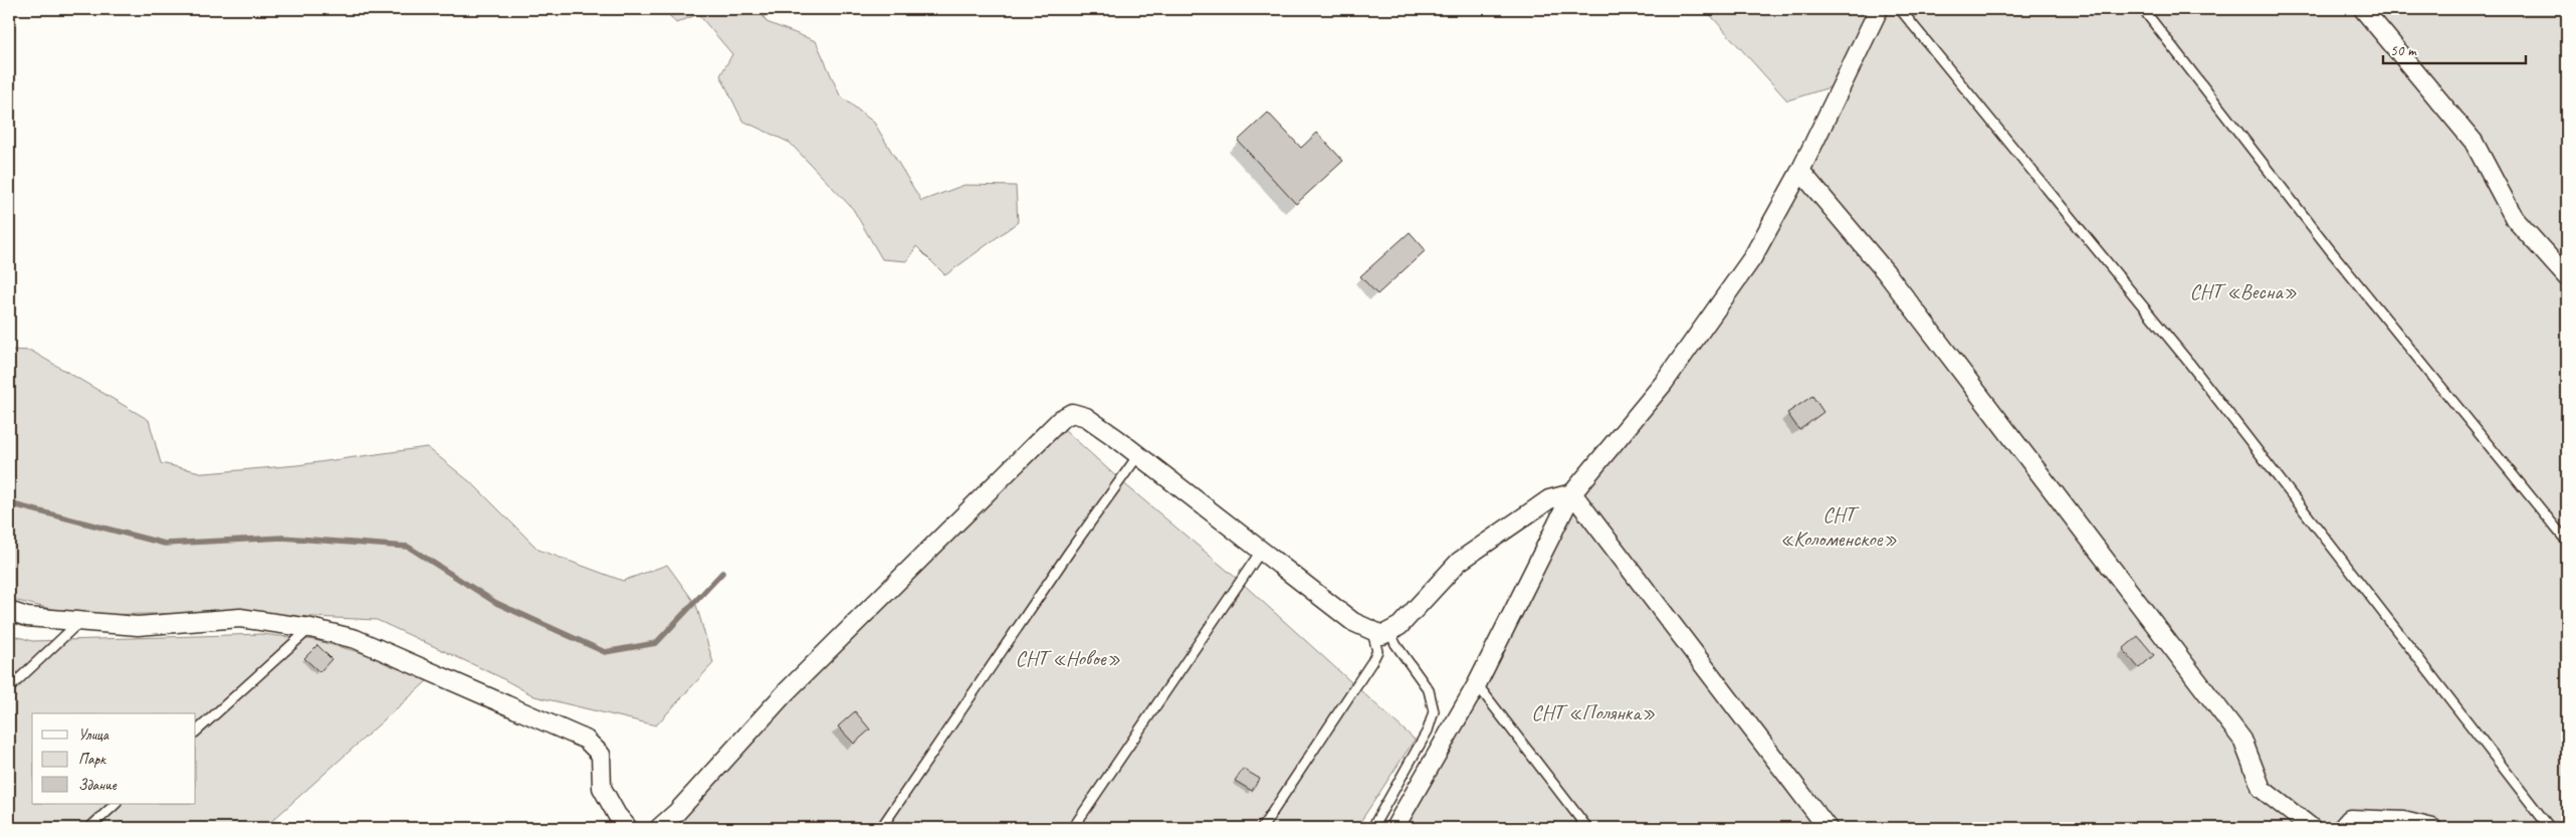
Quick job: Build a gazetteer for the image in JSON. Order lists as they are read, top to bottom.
{
  "parks": [
    "СНТ «Весна»",
    "СНТ «Коломенское»",
    "СНТ «Новое»",
    "СНТ «Полянка»"
  ],
  "legend": ["Улица", "Парк", "Здание"],
  "scale_bar": "50 m"
}
